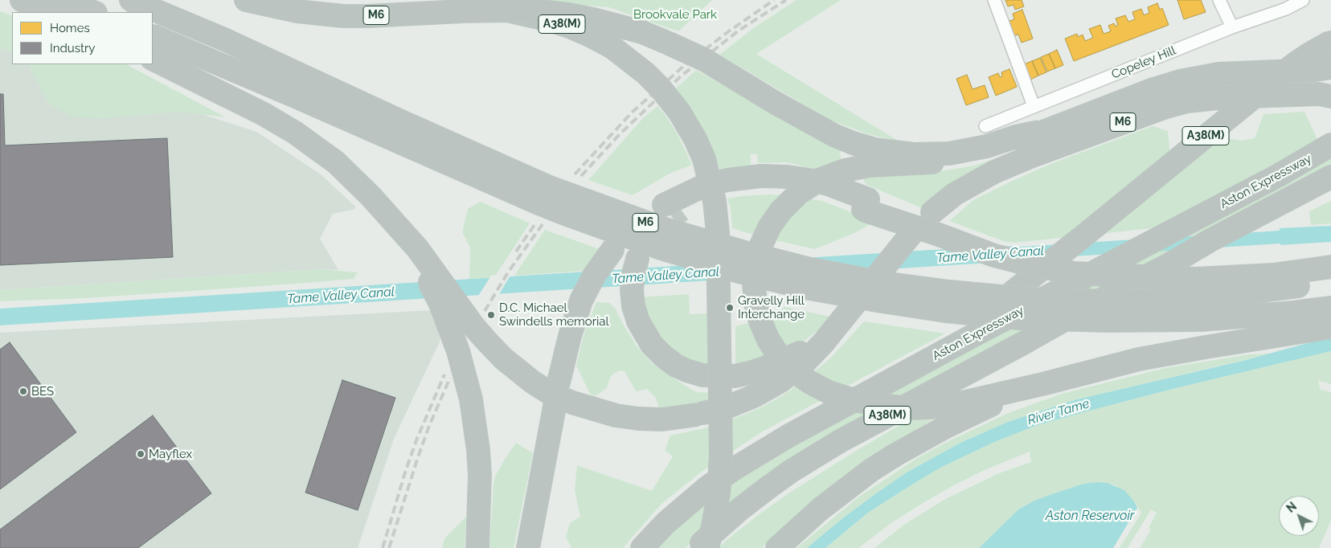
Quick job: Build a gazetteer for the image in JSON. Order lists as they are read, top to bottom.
{
  "streets": {
    "highway": ["M6", "A38(M)", "Aston Expressway"],
    "street": ["Copeley Hill"]
  },
  "crossings": [
    ["M6", "A38(M)"],
    ["A38(M)", "Aston Expressway"]
  ],
  "water": ["Tame Valley Canal", "River Tame", "Aston Reservoir"],
  "parks": ["Brookvale Park"],
  "places": [
    "Gravelly Hill Interchange",
    "D.C. Michael Swindells memorial",
    "BES",
    "Mayflex"
  ],
  "legend": ["Homes", "Industry"],
  "north": "top left"
}
